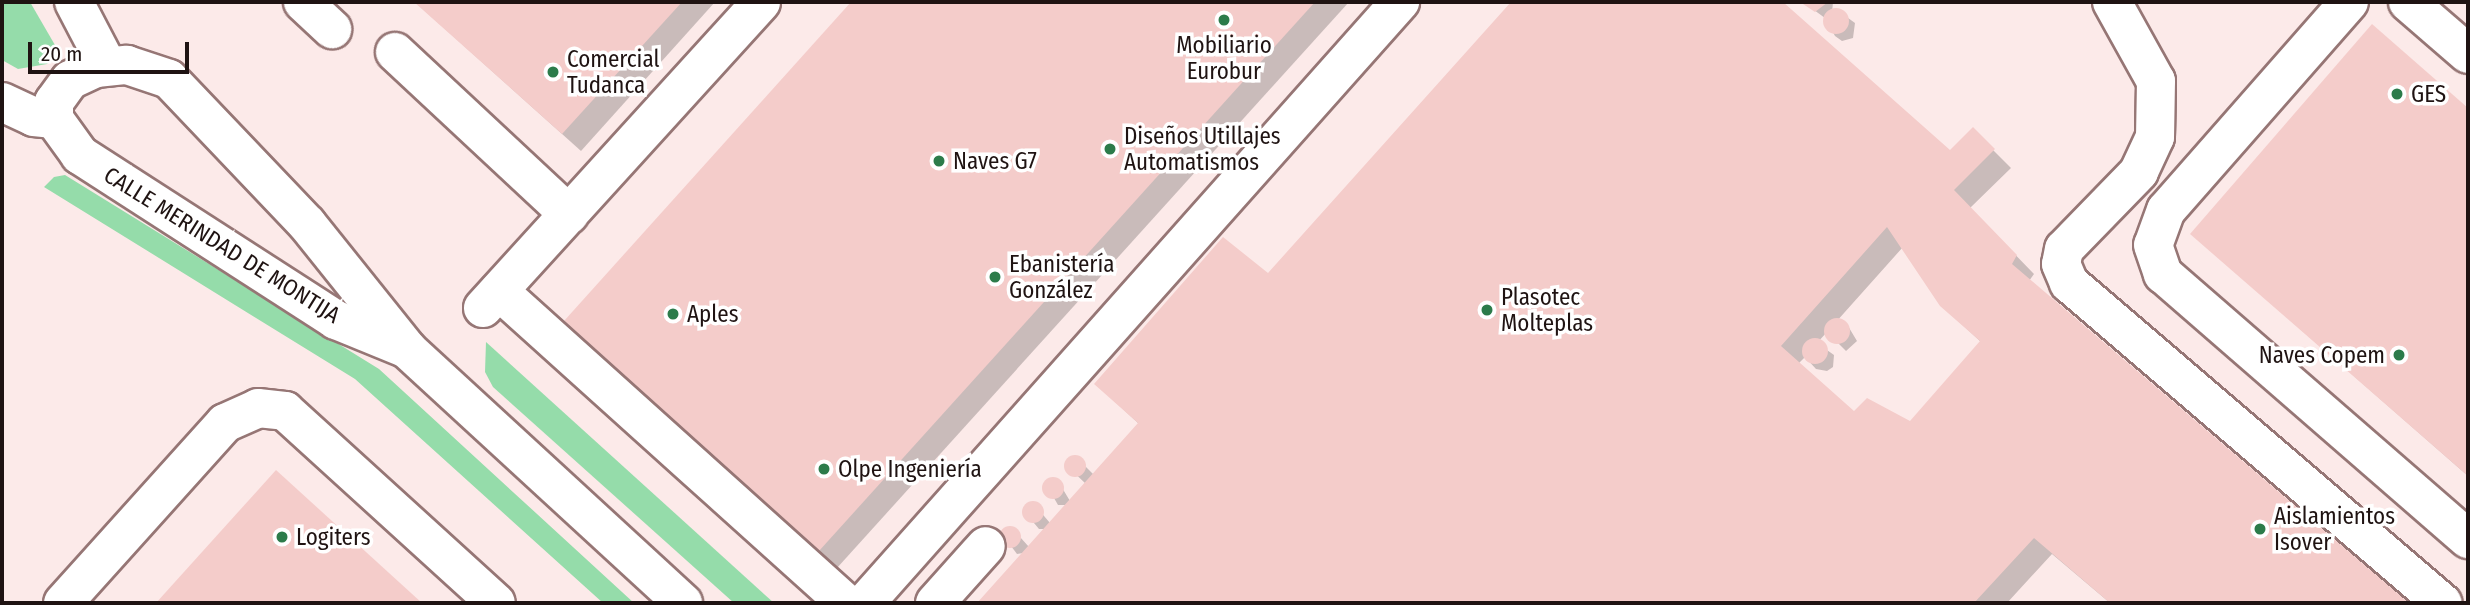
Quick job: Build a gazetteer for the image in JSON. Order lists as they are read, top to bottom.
{
  "streets": {
    "street": ["CALLE MERINDAD DE MONTIJA"]
  },
  "places": [
    "Mobiliario Eurobur",
    "Comercial Tudanca",
    "GES",
    "Diseños Utillajes Automatismos",
    "Naves G7",
    "Ebanistería González",
    "Plasotec Molteplas",
    "Aples",
    "Naves Copem",
    "Olpe Ingeniería",
    "Aislamientos Isover",
    "Logiters"
  ],
  "scale_bar": "20 m"
}
